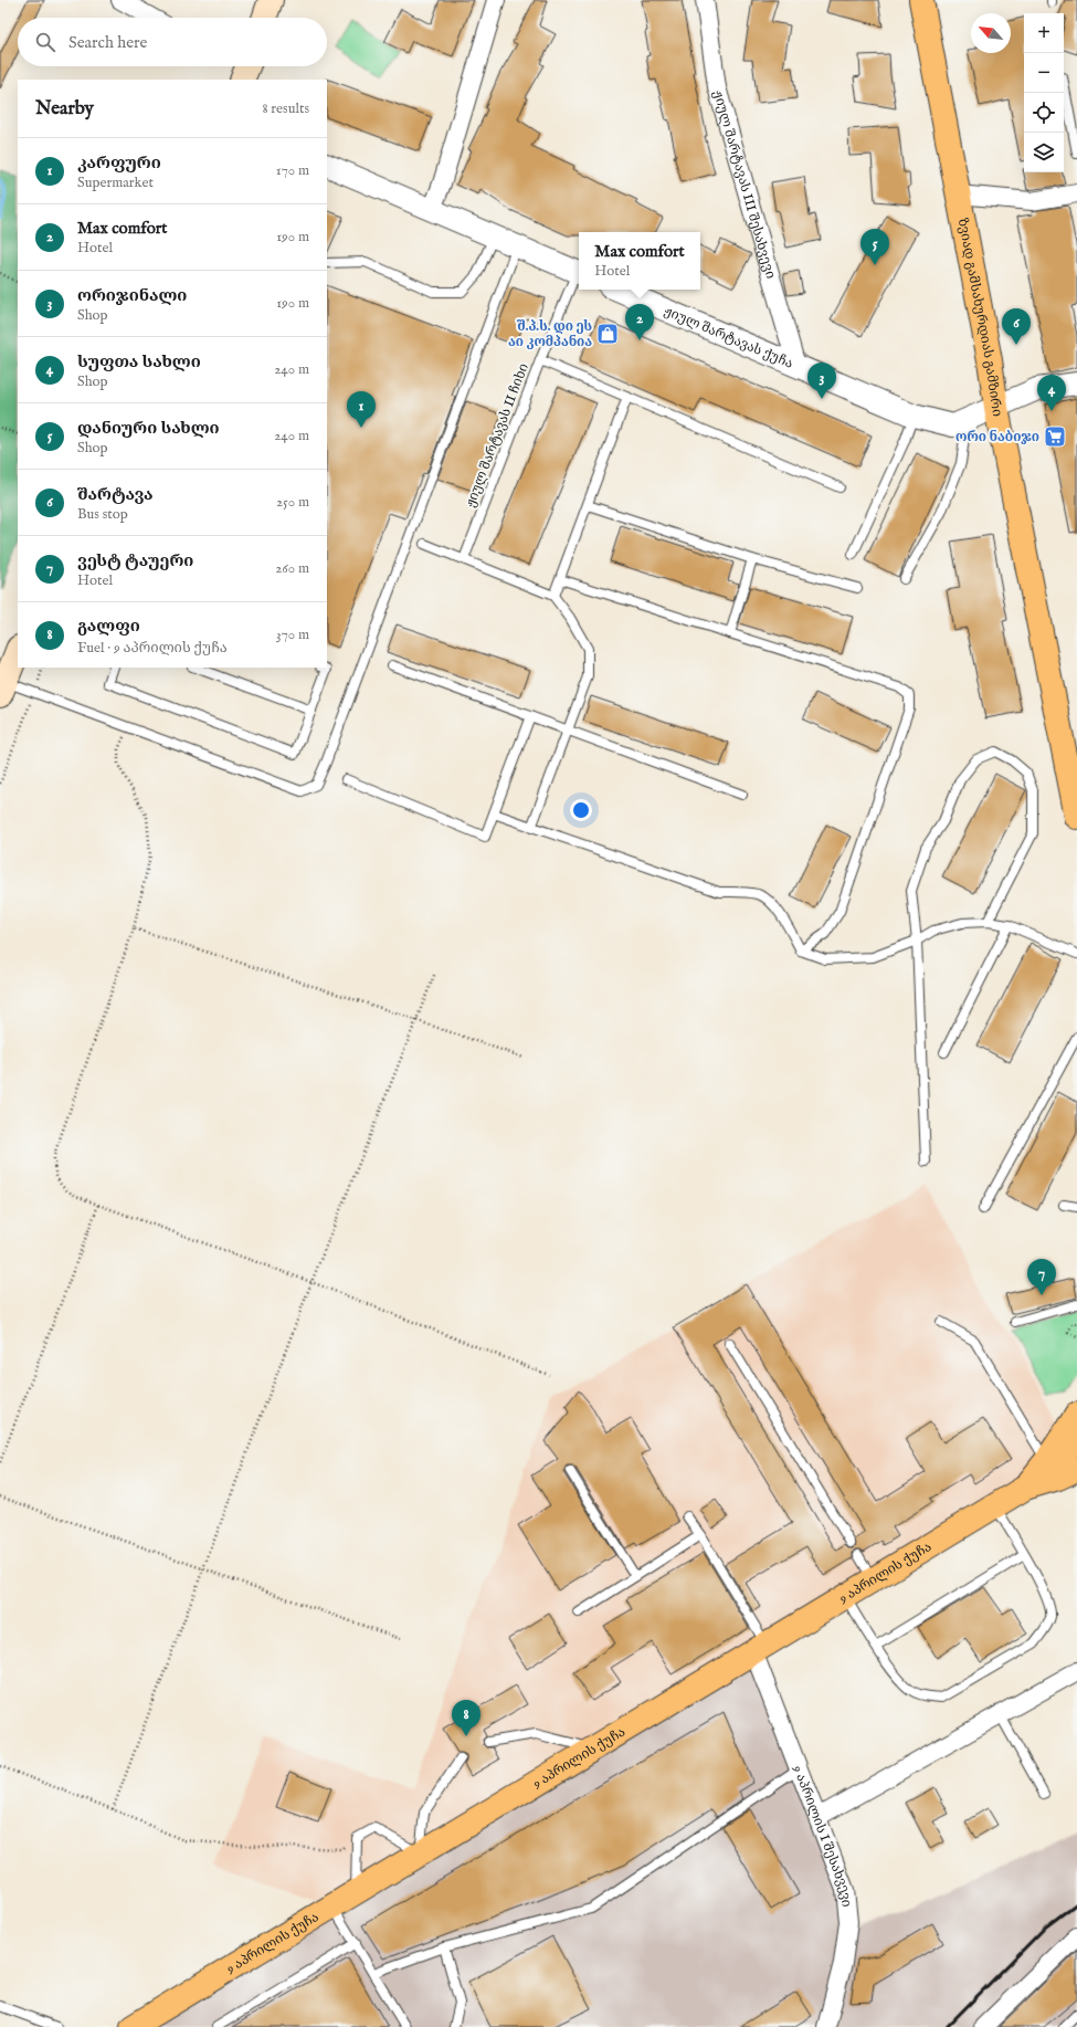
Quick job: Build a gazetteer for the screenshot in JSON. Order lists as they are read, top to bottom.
{
  "streets": {
    "main road": ["ზვიად გამსახურდიას გამზირი", "9 აპრილის ქუჩა"],
    "street": ["ჟიულ შარტავას III შესახვევი", "ჟიულ შარტავას ქუჩა", "9 აპრილის I შესახვევი"],
    "lane": ["ჟიულ შარტავას II ჩიხი"]
  },
  "crossings": [
    ["ჟიულ შარტავას III შესახვევი", "ჟიულ შარტავას ქუჩა"],
    ["ზვიად გამსახურდიას გამზირი", "ჟიულ შარტავას ქუჩა"],
    ["9 აპრილის ქუჩა", "9 აპრილის I შესახვევი"]
  ],
  "places": {
    "shop": ["შ.პ.ს. დი ეს აი კომპანია"],
    "supermarket": ["ორი ნაბიჯი"]
  },
  "north": "top left",
  "page": {
    "map_buttons": ["+", "−"],
    "search": "Search here",
    "heading": ["Nearby", "8 results"],
    "list": [
      {
        "mark": "1",
        "name": "კარფური",
        "note": "Supermarket",
        "value": "170 m"
      },
      {
        "mark": "2",
        "name": "Max comfort",
        "note": "Hotel",
        "value": "190 m"
      },
      {
        "mark": "3",
        "name": "ორიჯინალი",
        "note": "Shop",
        "value": "190 m"
      },
      {
        "mark": "4",
        "name": "სუფთა სახლი",
        "note": "Shop",
        "value": "240 m"
      },
      {
        "mark": "5",
        "name": "დანიური სახლი",
        "note": "Shop",
        "value": "240 m"
      },
      {
        "mark": "6",
        "name": "შარტავა",
        "note": "Bus stop",
        "value": "250 m"
      },
      {
        "mark": "7",
        "name": "ვესტ ტაუერი",
        "note": "Hotel",
        "value": "260 m"
      },
      {
        "mark": "8",
        "name": "გალფი",
        "note": "Fuel · 9 აპრილის ქუჩა",
        "value": "370 m"
      }
    ],
    "pins": [
      "5",
      "2",
      "6",
      "3",
      "4",
      "1",
      "7",
      "8"
    ],
    "popup": ["Max comfort", "Hotel"]
  }
}
